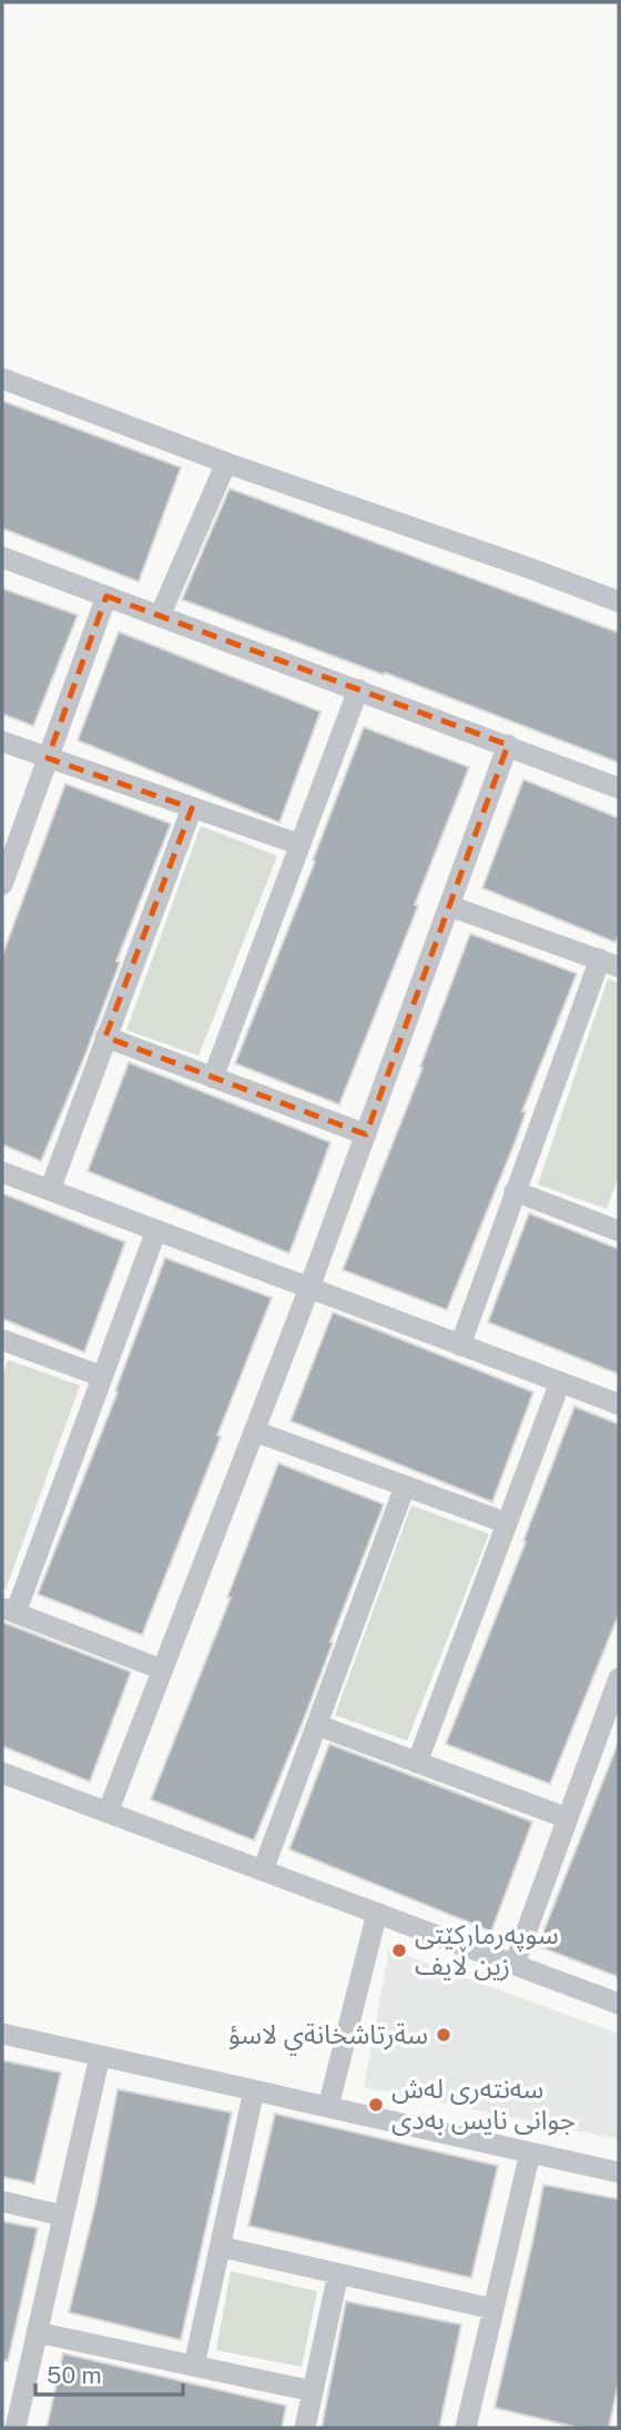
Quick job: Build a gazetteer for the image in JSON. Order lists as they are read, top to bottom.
{
  "places": ["سوپەرماركێتی زین ڵایف", "سةرتاشخانةي لاسؤ", "سەنتەری لەش جوانی نایس بەدی"],
  "scale_bar": "50 m"
}
